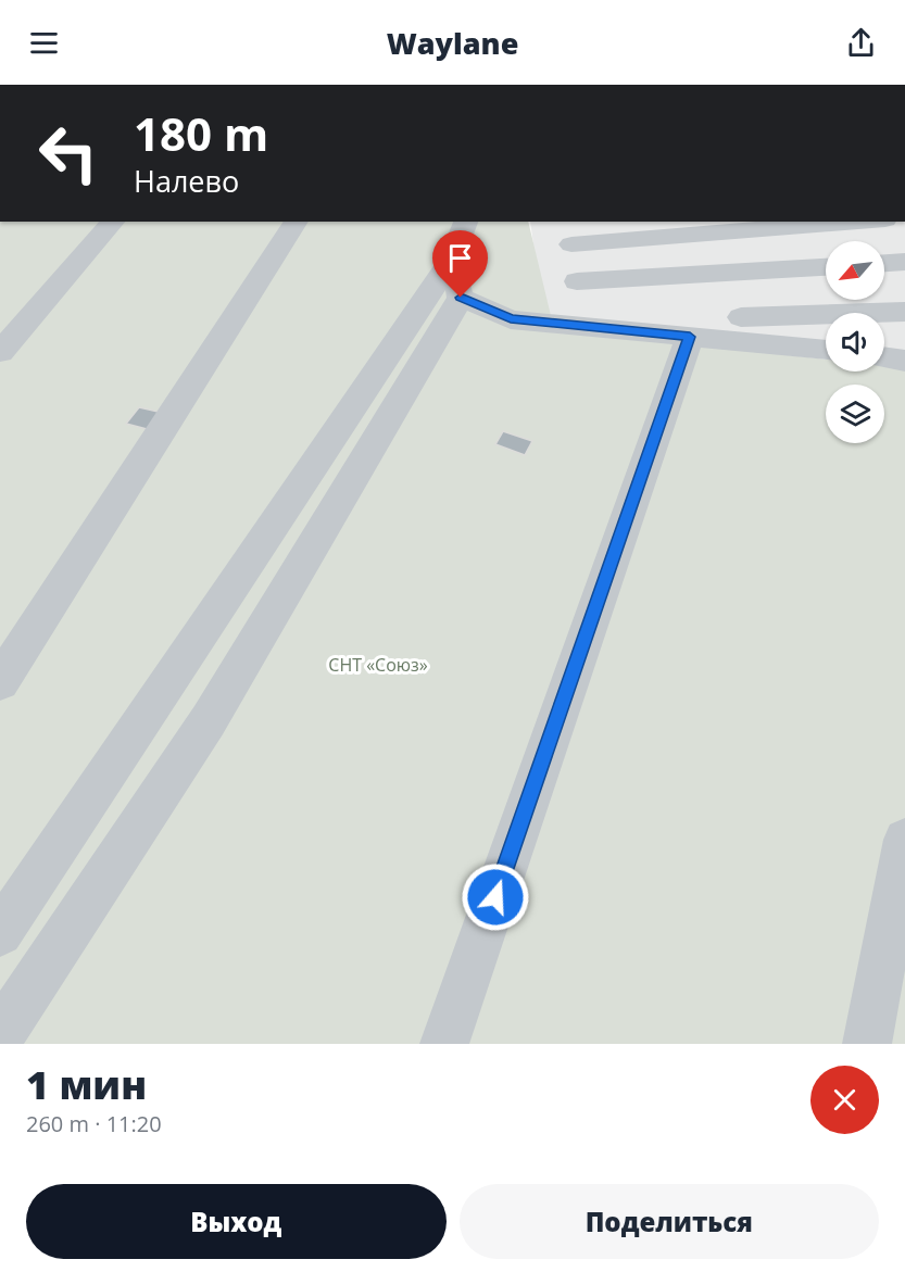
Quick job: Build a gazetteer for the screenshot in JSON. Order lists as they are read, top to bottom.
{
  "parks": ["СНТ «Союз»"],
  "north": "bottom left",
  "page": {
    "header": "Waylane",
    "turn": ["180 m", "Налево"],
    "heading": ["1 мин", "260 m · 11:20"],
    "buttons": ["Выход", "Поделиться"]
  }
}
